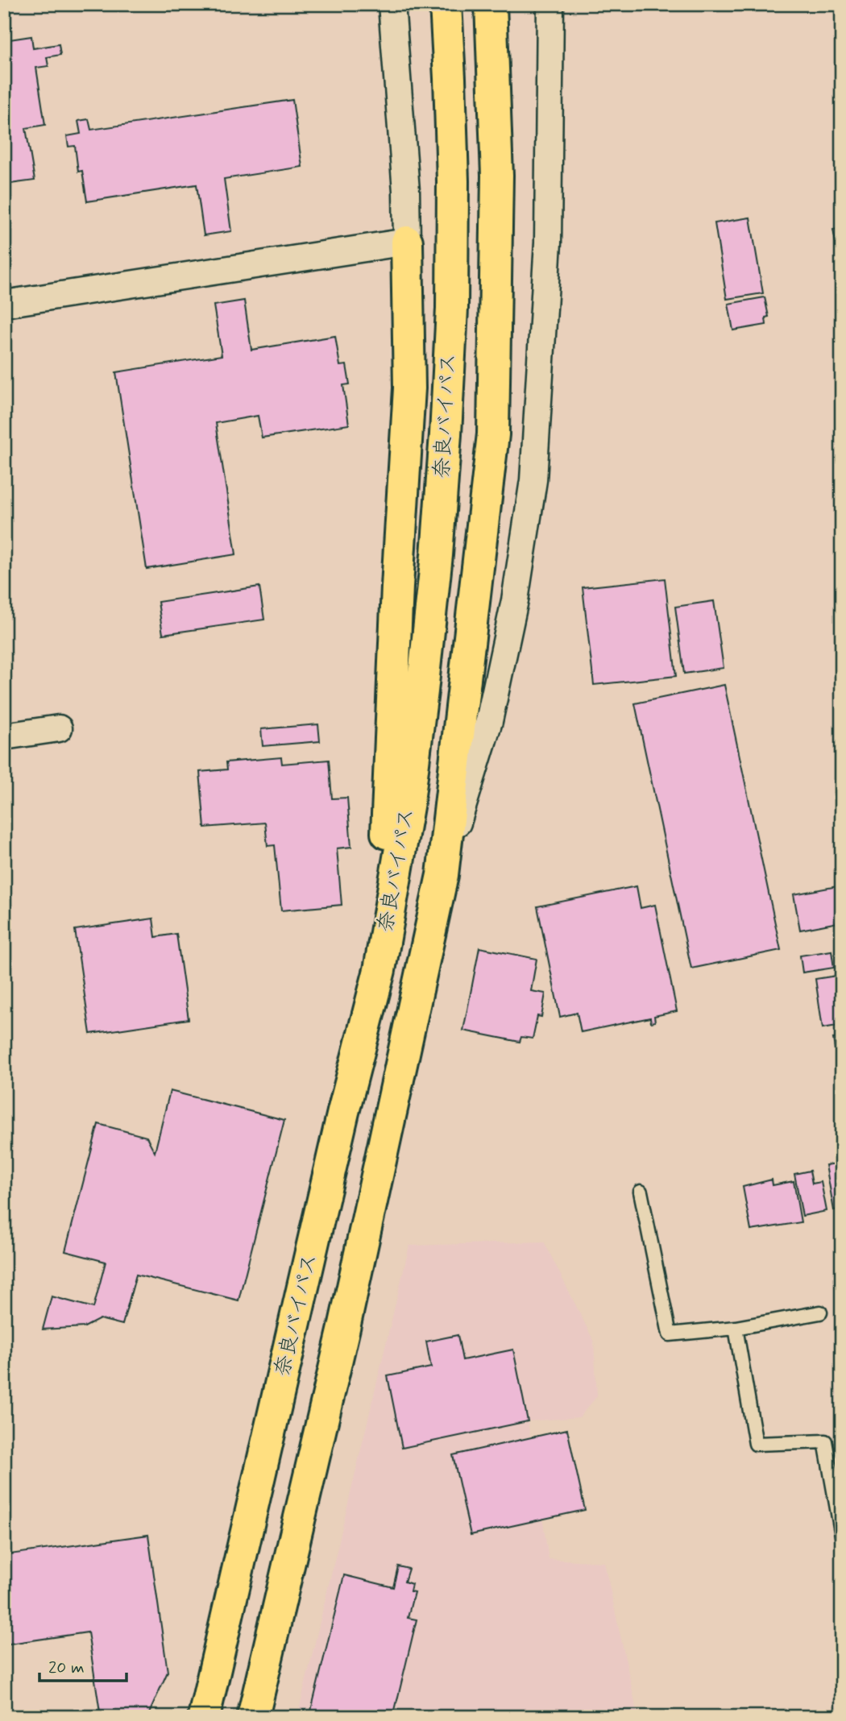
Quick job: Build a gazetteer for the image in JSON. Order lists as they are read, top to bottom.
{
  "streets": {
    "highway": ["奈良バイパス"]
  },
  "scale_bar": "20 m"
}
